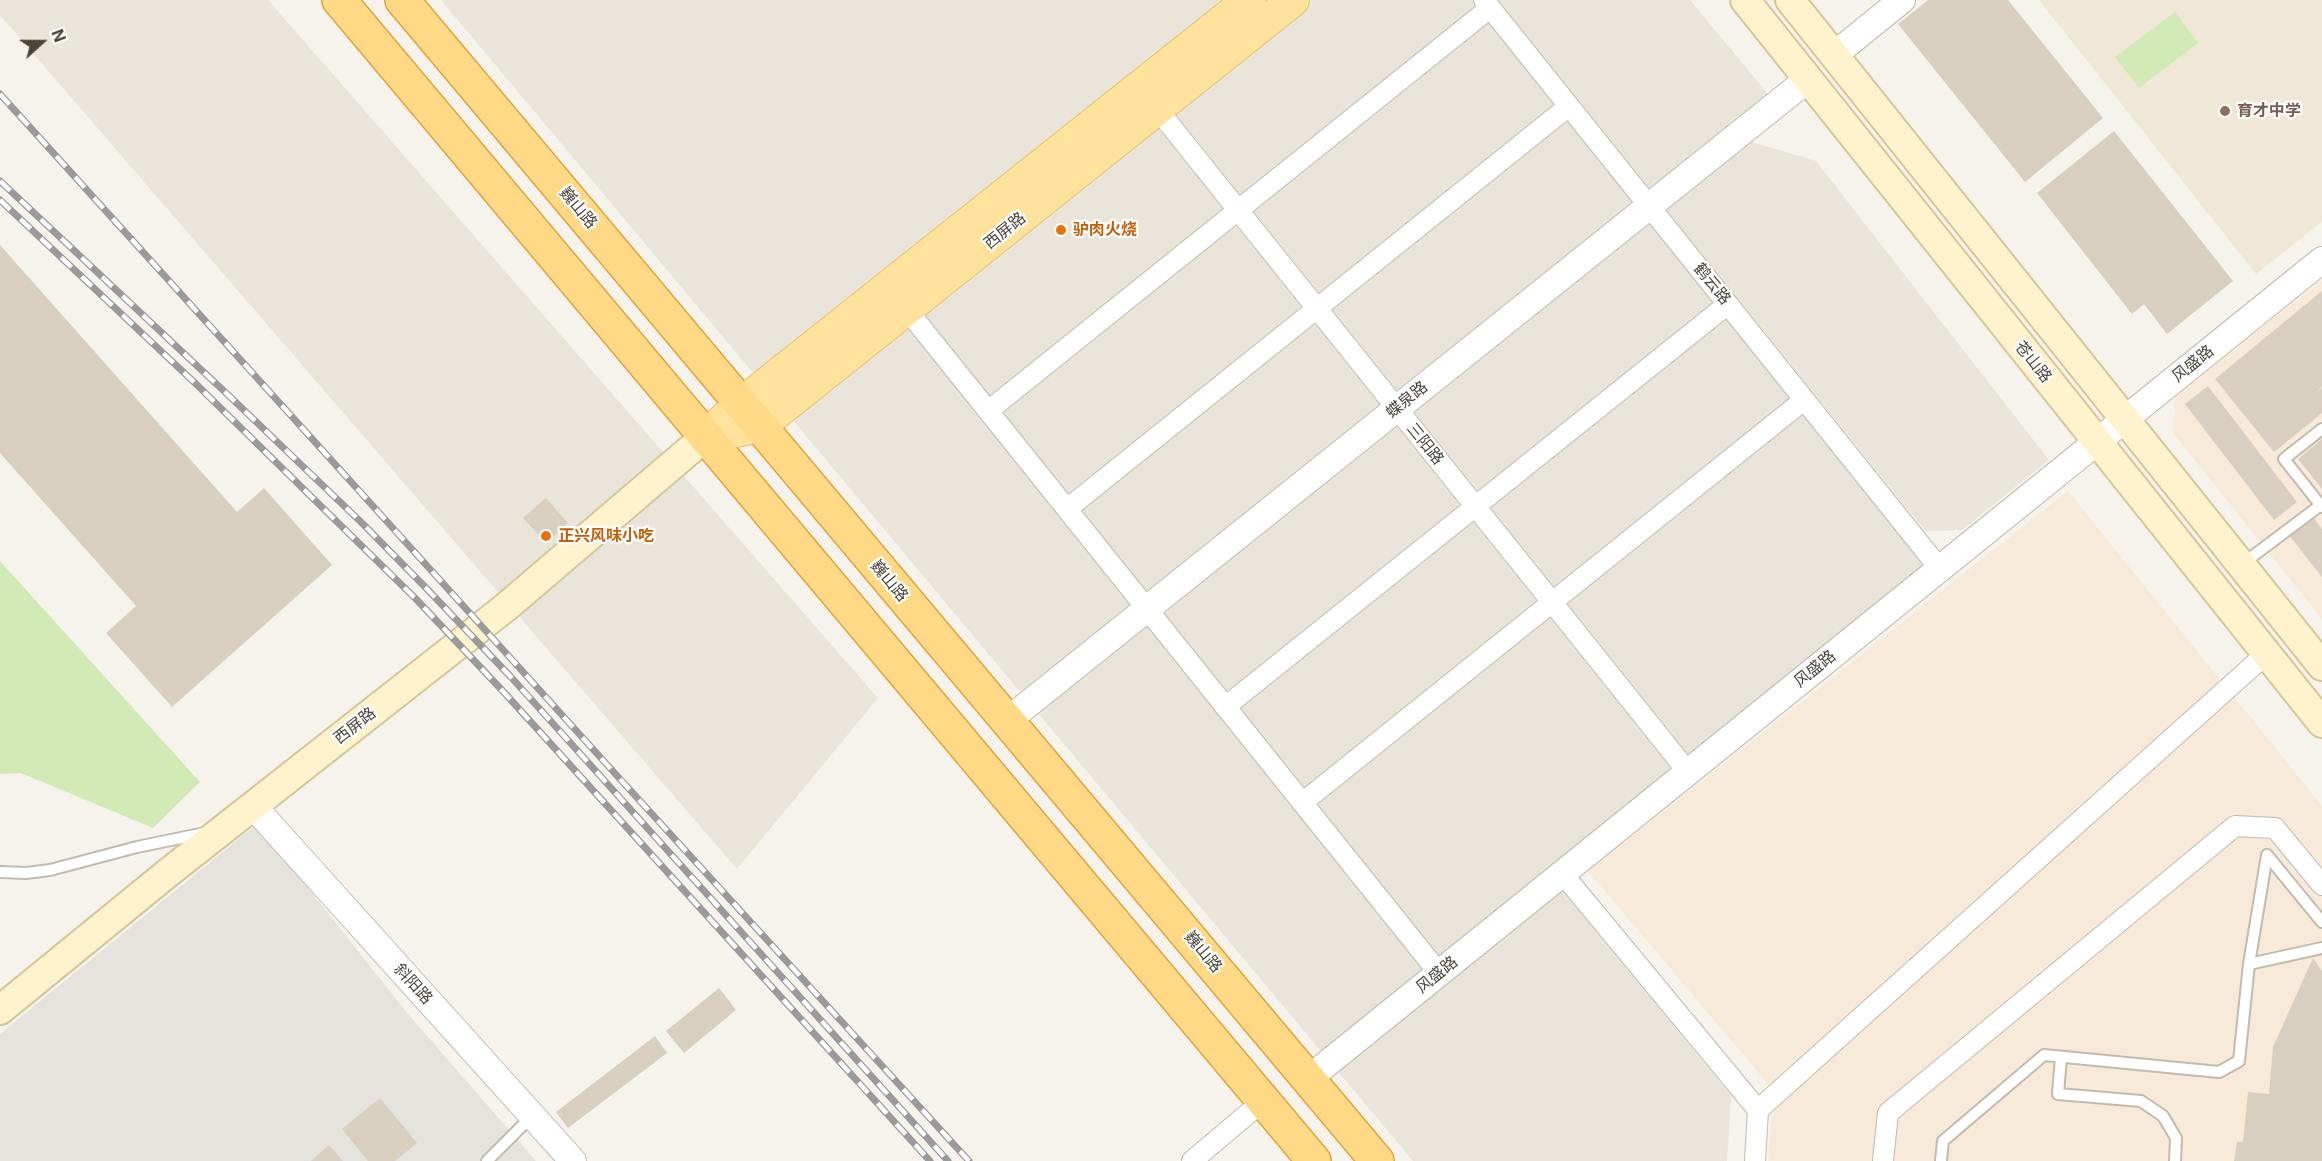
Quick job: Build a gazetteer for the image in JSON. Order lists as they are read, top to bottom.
{
  "streets": {
    "highway": ["巍山路"],
    "main road": ["西屏路", "苍山路"],
    "street": [
      "鹤云路",
      "风盛路",
      "蝶泉路",
      "三阳路",
      "斜阳路"
    ]
  },
  "crossings": [
    ["巍山路", "西屏路"],
    ["巍山路", "风盛路"],
    ["巍山路", "蝶泉路"],
    ["西屏路", "三阳路"],
    ["西屏路", "斜阳路"],
    ["鹤云路", "风盛路"],
    ["鹤云路", "蝶泉路"],
    ["苍山路", "风盛路"],
    ["苍山路", "蝶泉路"],
    ["风盛路", "三阳路"],
    ["蝶泉路", "三阳路"]
  ],
  "places": ["育才中学", "驴肉火烧", "正兴风味小吃"],
  "north": "right"
}
